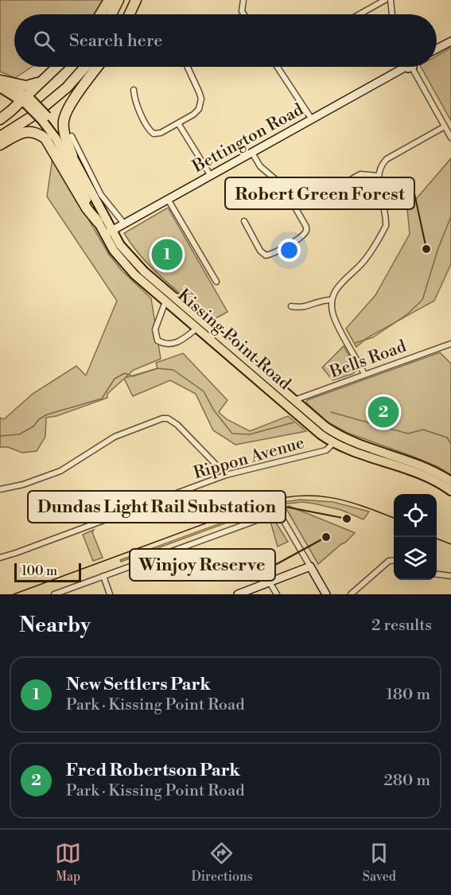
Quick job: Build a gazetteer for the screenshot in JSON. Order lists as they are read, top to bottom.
{
  "streets": {
    "main road": ["Bettington Road", "Kissing Point Road"],
    "street": ["Bells Road", "Rippon Avenue"]
  },
  "crossings": [
    ["Bettington Road", "Kissing Point Road"],
    ["Kissing Point Road", "Bells Road"],
    ["Kissing Point Road", "Rippon Avenue"]
  ],
  "places": ["Robert Green Forest", "Dundas Light Rail Substation", "Winjoy Reserve"],
  "scale_bar": "100 m",
  "page": {
    "search": "Search here",
    "pins": ["1", "2"],
    "scale": "100 m",
    "heading": ["Nearby", "2 results"],
    "list": [
      {
        "mark": "1",
        "name": "New Settlers Park",
        "note": "Park · Kissing Point Road",
        "value": "180 m"
      },
      {
        "mark": "2",
        "name": "Fred Robertson Park",
        "note": "Park · Kissing Point Road",
        "value": "280 m"
      }
    ],
    "nav": ["Map", "Directions", "Saved"]
  }
}
